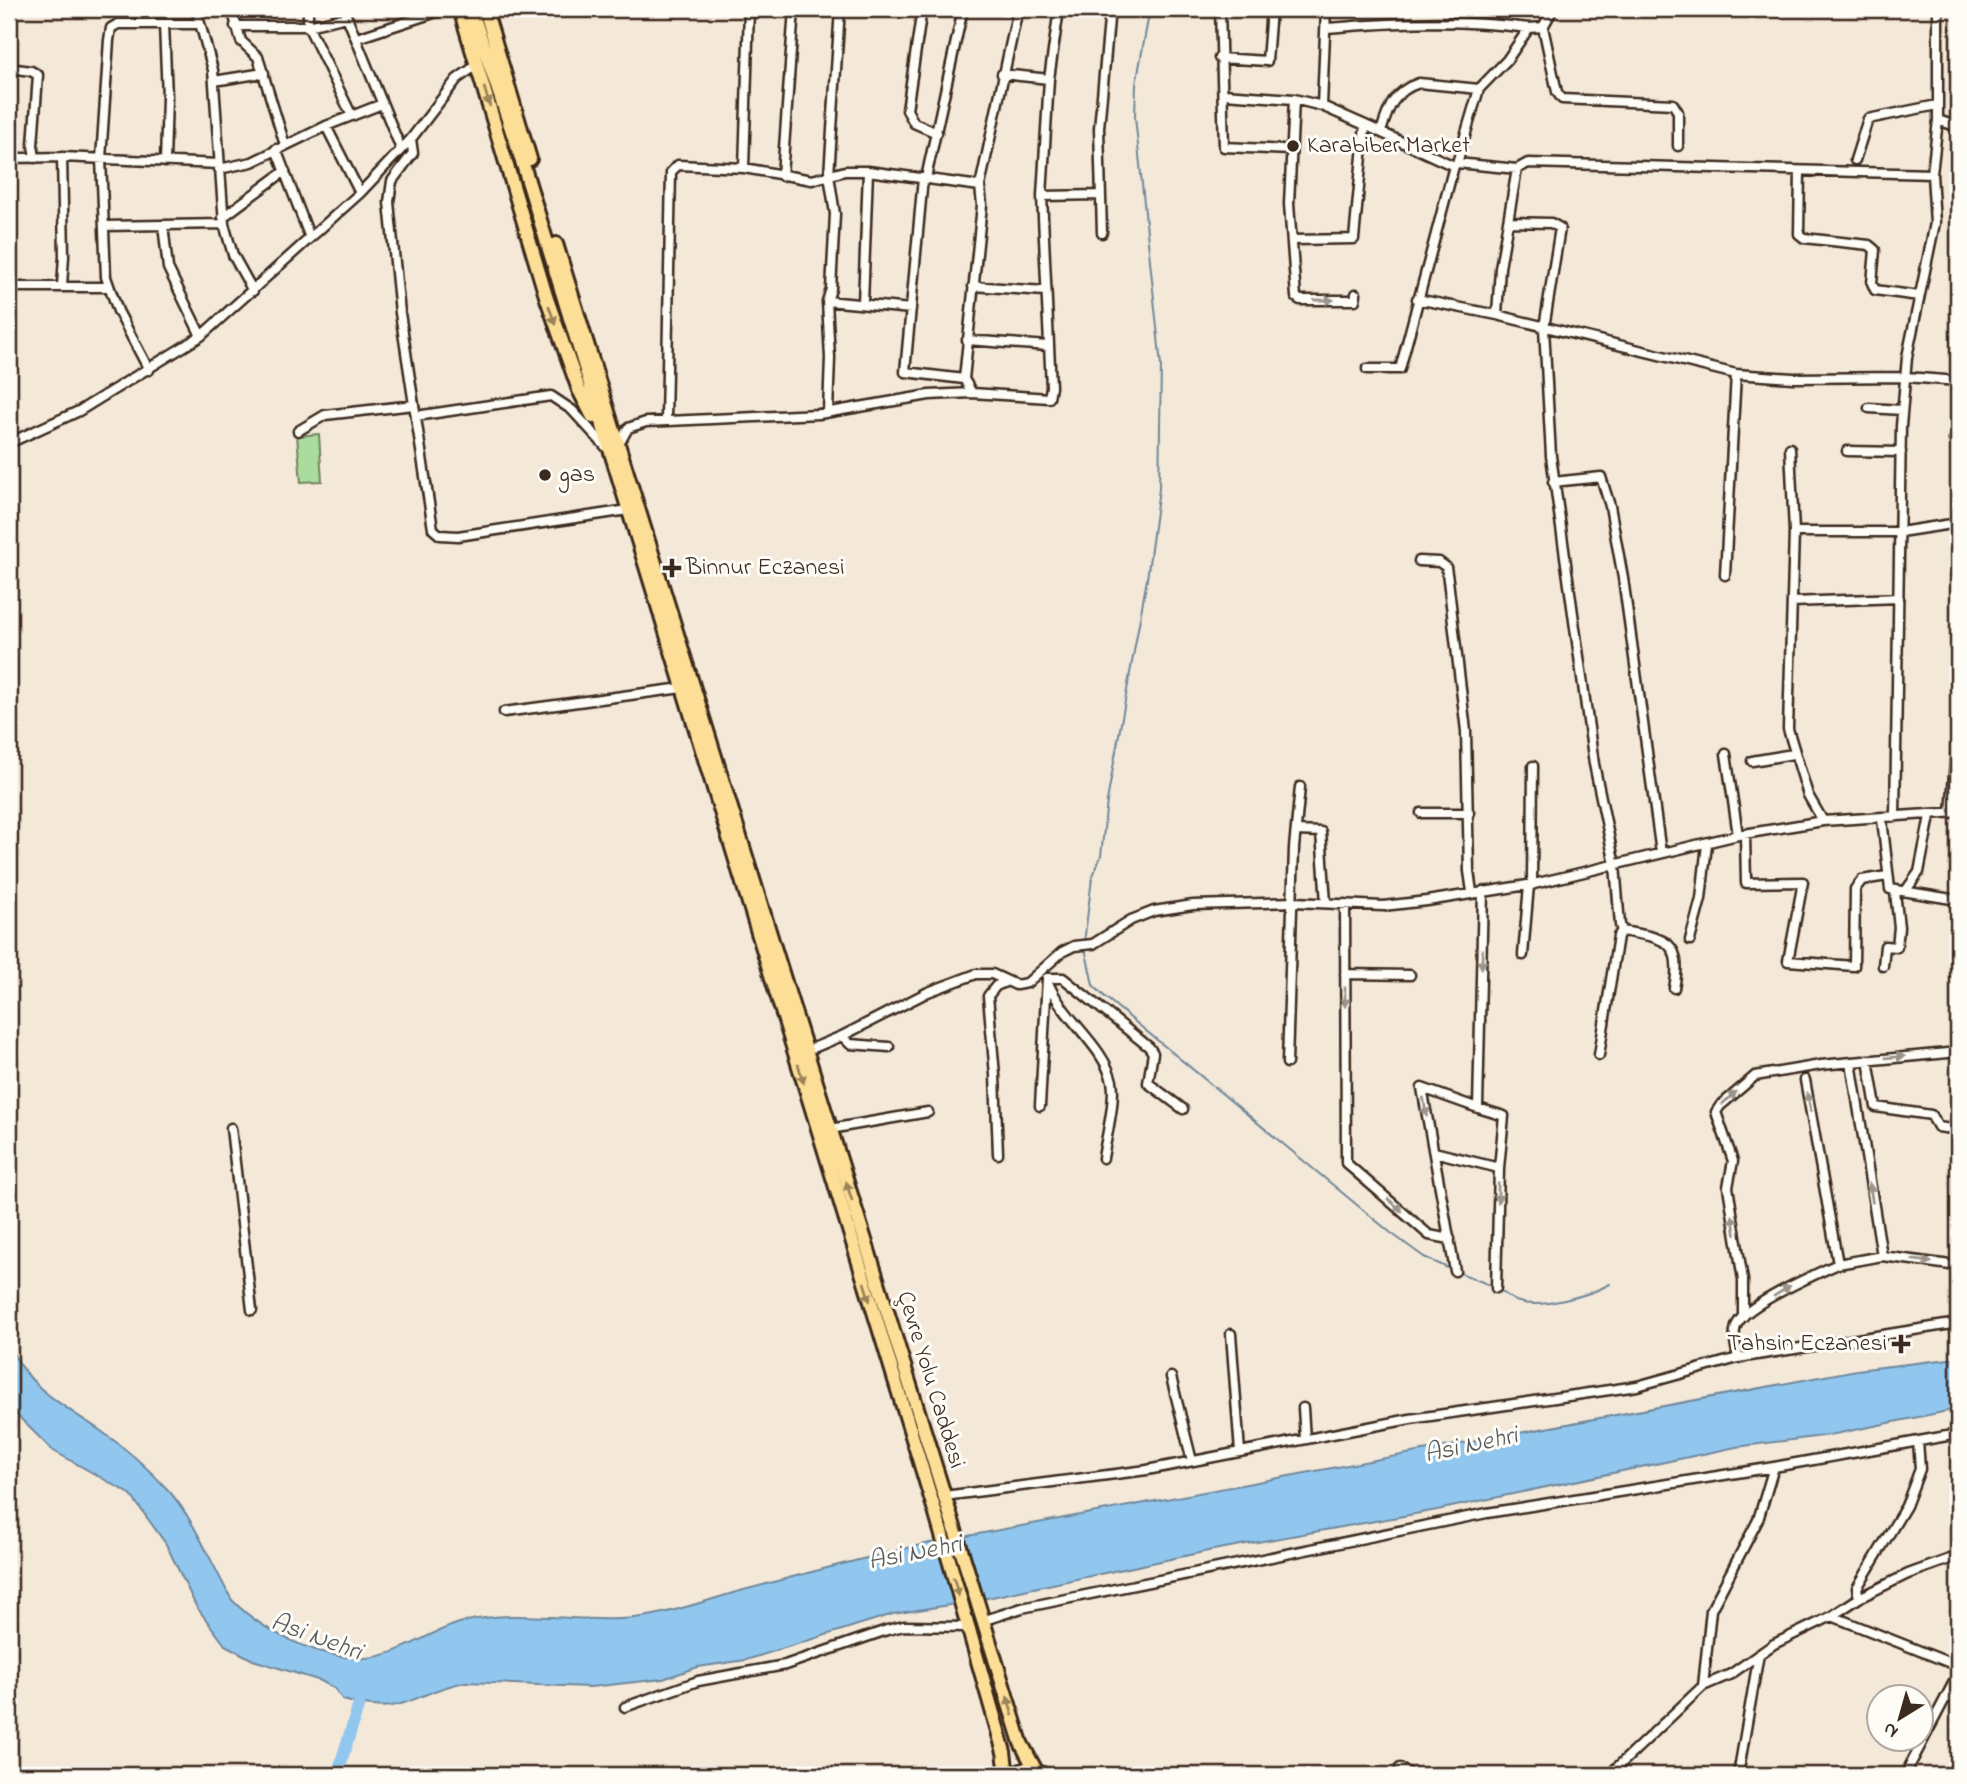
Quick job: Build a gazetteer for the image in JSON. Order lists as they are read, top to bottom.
{
  "streets": {
    "highway": ["Çevre Yolu Caddesi"]
  },
  "water": ["Asi Nehri"],
  "places": {
    "other": ["Karabiber Market", "gas"],
    "health": ["Binnur Eczanesi", "Tahsin Eczanesi"]
  },
  "north": "bottom left"
}
